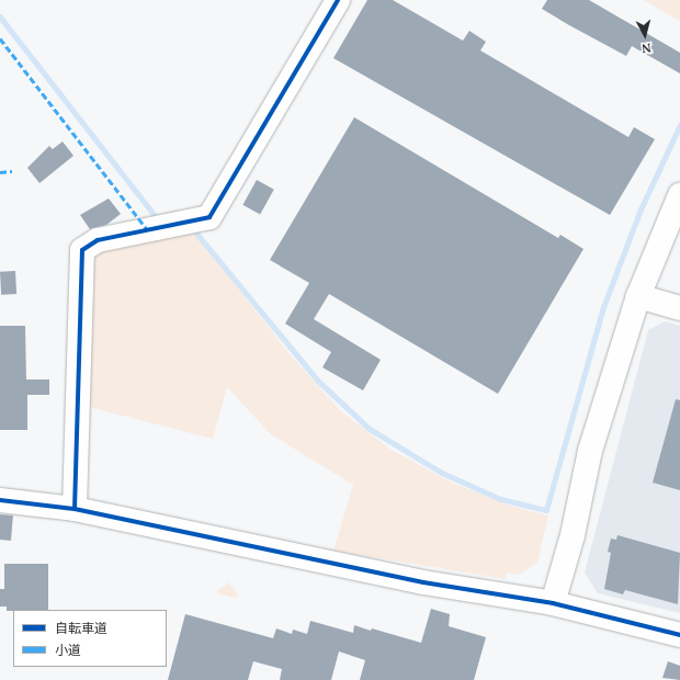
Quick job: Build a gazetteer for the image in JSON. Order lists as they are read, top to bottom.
{
  "legend": ["自転車道", "小道"],
  "north": "bottom"
}
